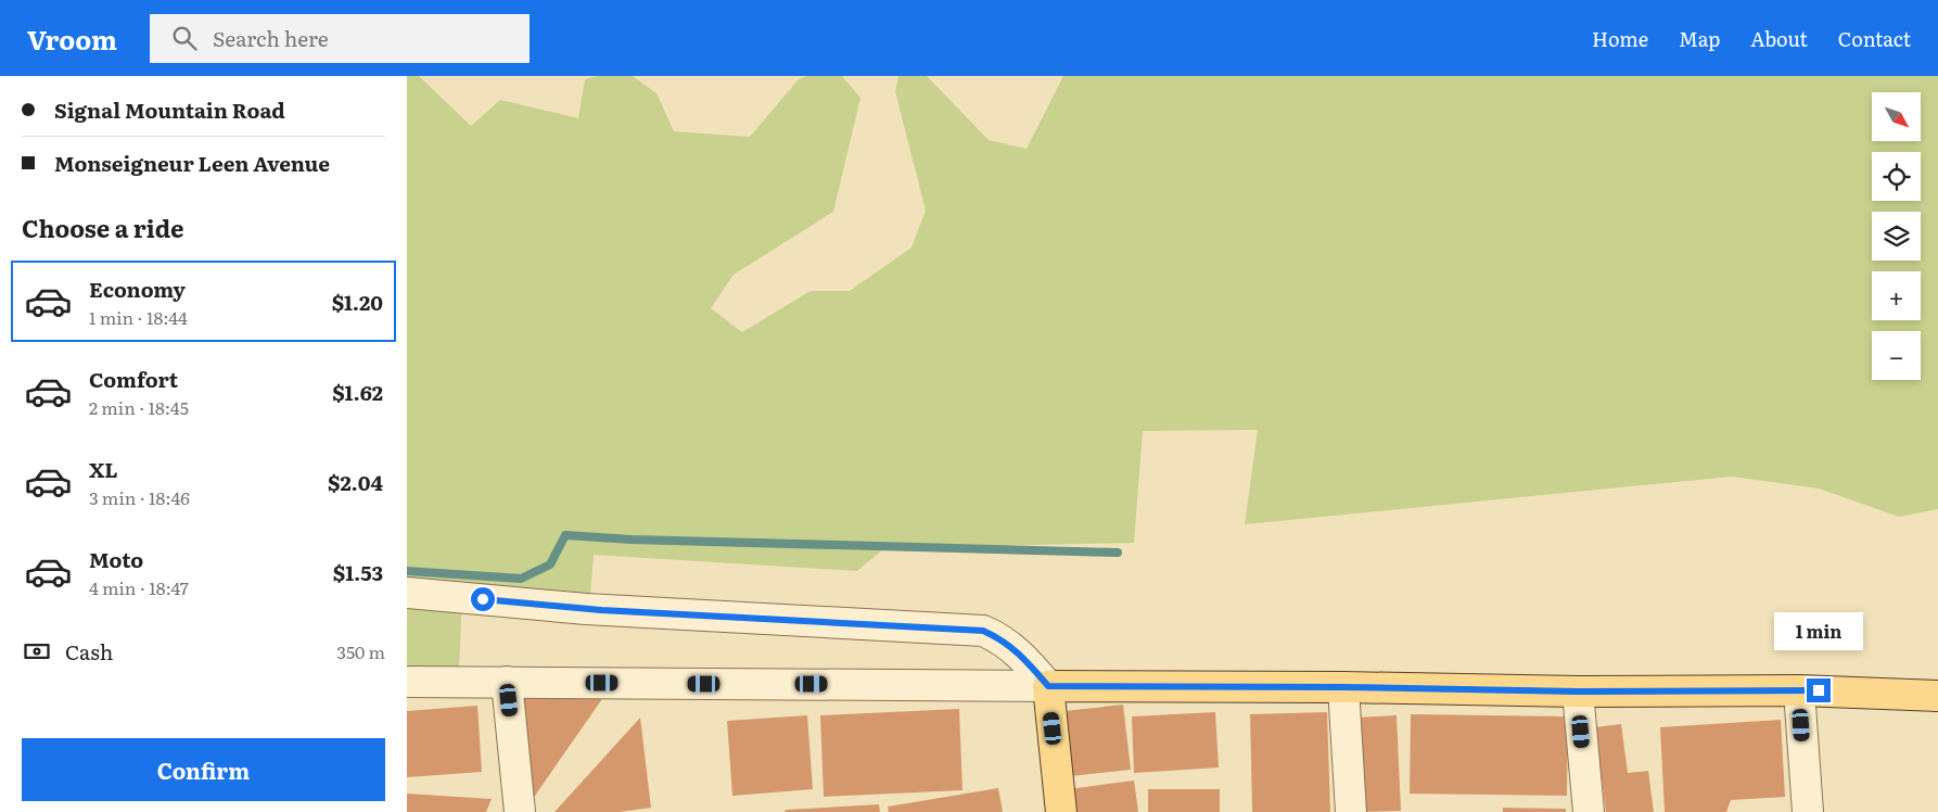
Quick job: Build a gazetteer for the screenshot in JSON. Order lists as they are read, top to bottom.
{
  "north": "bottom right",
  "page": {
    "header": "Vroom",
    "search": "Search here",
    "nav": [
      "Home",
      "Map",
      "About",
      "Contact"
    ],
    "banner": ["Signal Mountain Road", "Monseigneur Leen Avenue"],
    "map_buttons": ["+", "−"],
    "heading": "Choose a ride",
    "list": [
      {
        "name": "Economy",
        "note": "1 min · 18:44",
        "value": "$1.20"
      },
      {
        "name": "Comfort",
        "note": "2 min · 18:45",
        "value": "$1.62"
      },
      {
        "name": "XL",
        "note": "3 min · 18:46",
        "value": "$2.04"
      },
      {
        "name": "Moto",
        "note": "4 min · 18:47",
        "value": "$1.53"
      }
    ],
    "bubble": "1 min",
    "pay": ["Cash", "350 m"],
    "buttons": "Confirm"
  }
}
